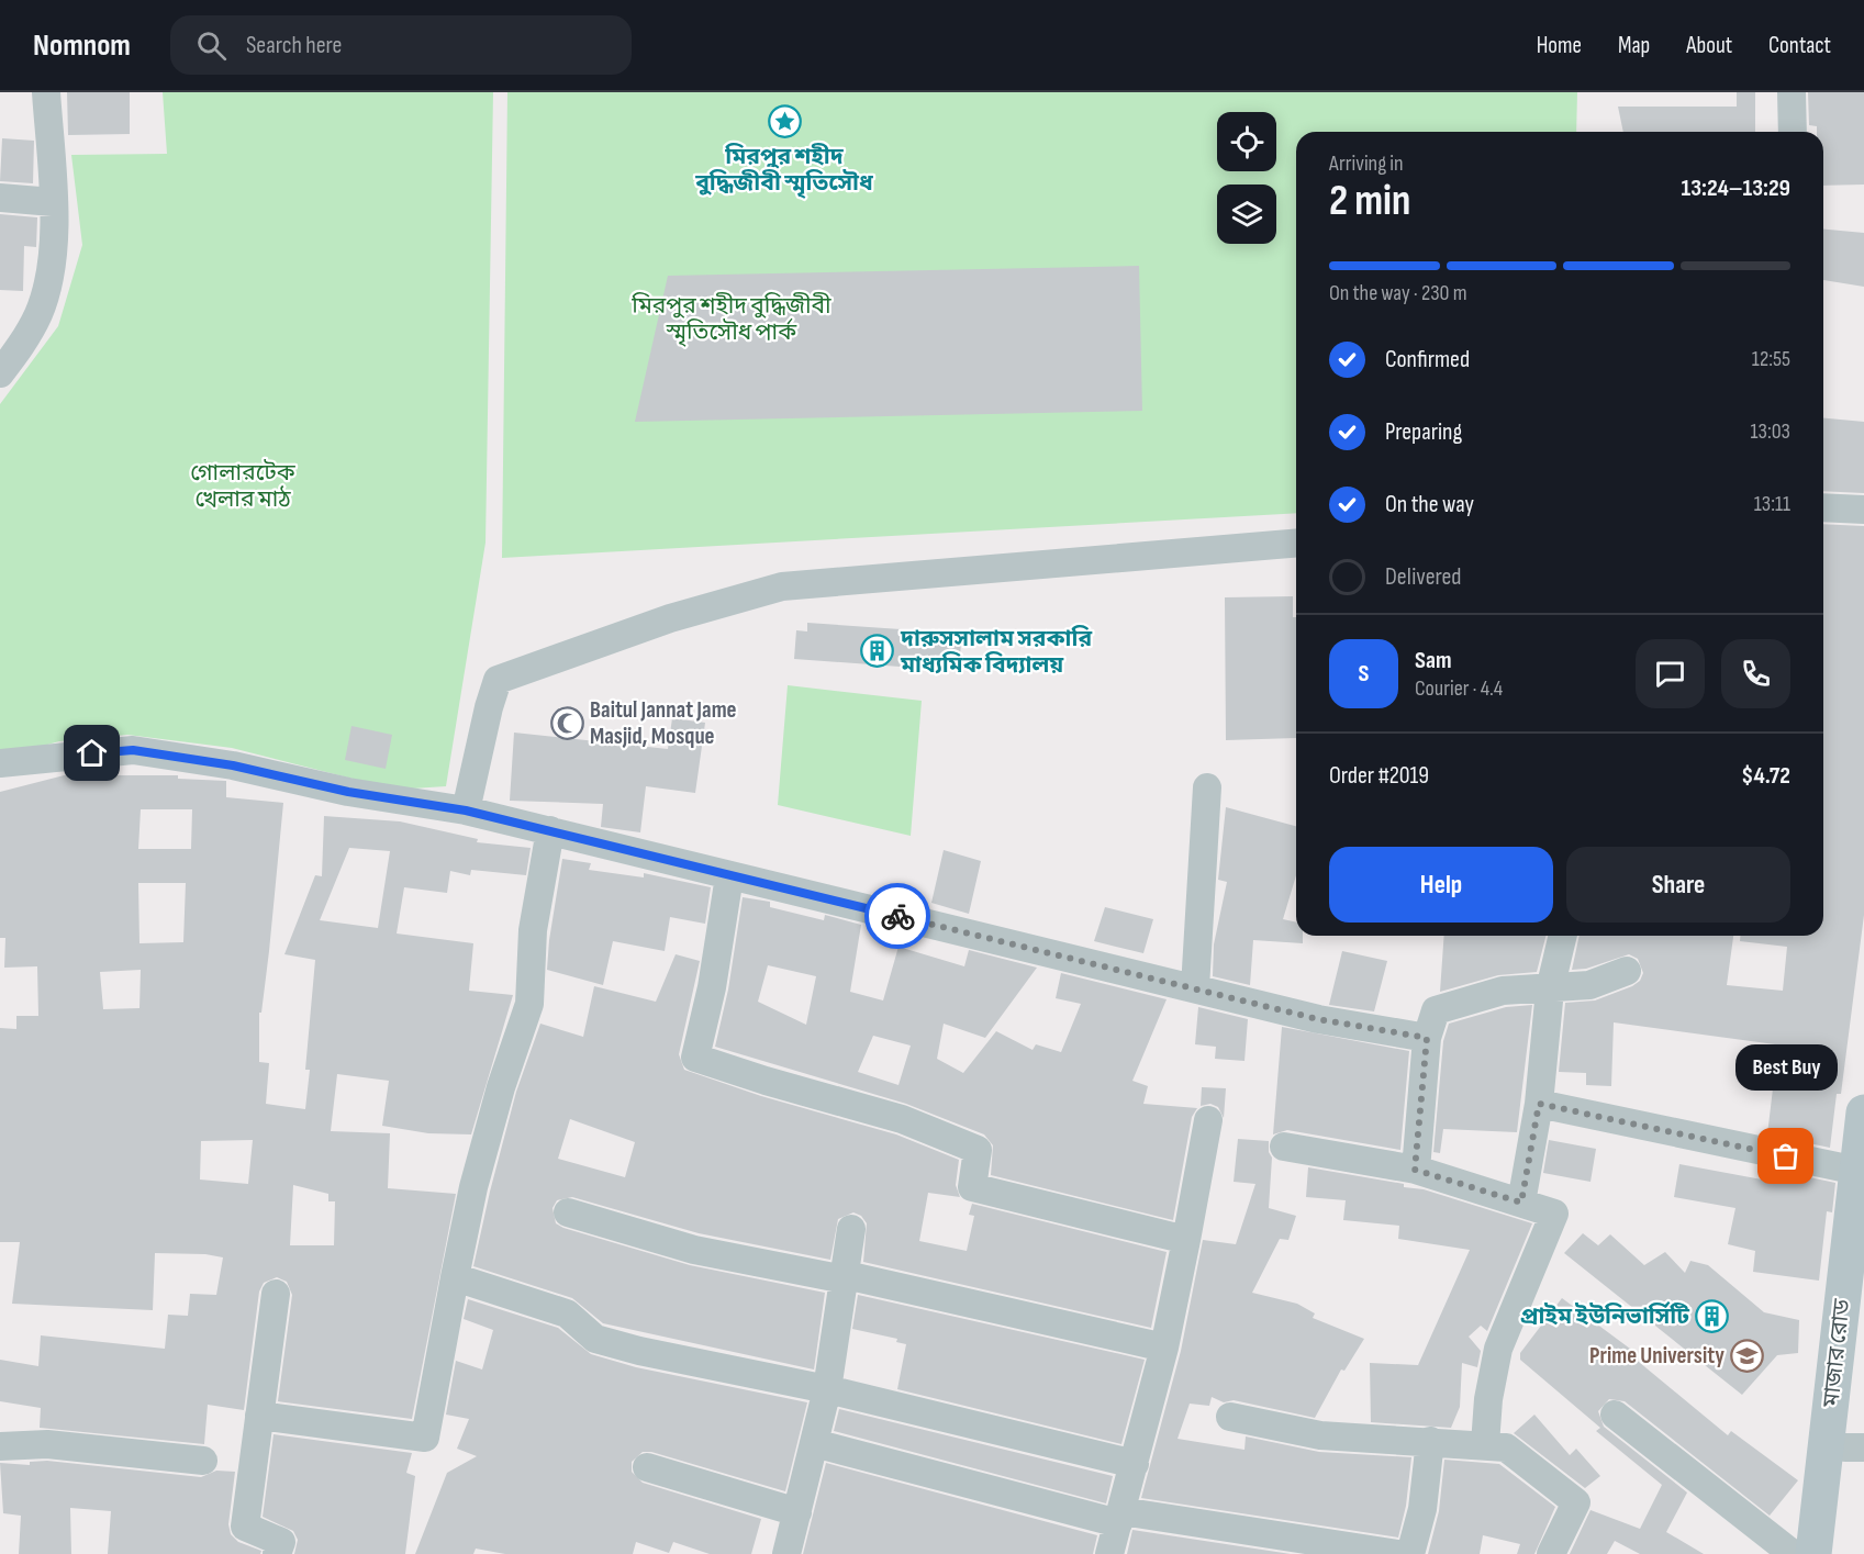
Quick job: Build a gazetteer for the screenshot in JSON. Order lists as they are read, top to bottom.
{
  "streets": {
    "main road": ["মাজার রোড"]
  },
  "parks": ["মিরপুর শহীদ বুদ্ধিজীবী স্মৃতিসৌধ পার্ক", "গোলারটেক খেলার মাঠ"],
  "places": {
    "place": ["মিরপুর শহীদ বুদ্ধিজীবী স্মৃতিসৌধ"],
    "building": ["দারুসসালাম সরকারি মাধ্যমিক বিদ্যালয়", "প্রাইম ইউনিভার্সিটি"],
    "mosque": ["Baitul Jannat Jame Masjid, Mosque"],
    "other": ["Best Buy"],
    "school or university": ["Prime University"]
  },
  "page": {
    "header": "Nomnom",
    "search": "Search here",
    "nav": [
      "Home",
      "Map",
      "About",
      "Contact"
    ],
    "heading": ["2 min", "Arriving in", "13:24–13:29"],
    "panel": [
      "Sam",
      "Courier · 4.4",
      "Order #2019",
      "$4.72"
    ],
    "bar": "On the way · 230 m",
    "list": [
      ["Confirmed", "12:55"],
      ["Preparing", "13:03"],
      ["On the way", "13:11"],
      "Delivered"
    ],
    "round": "S",
    "buttons": ["Help", "Share"],
    "bubble": "Best Buy"
  }
}
